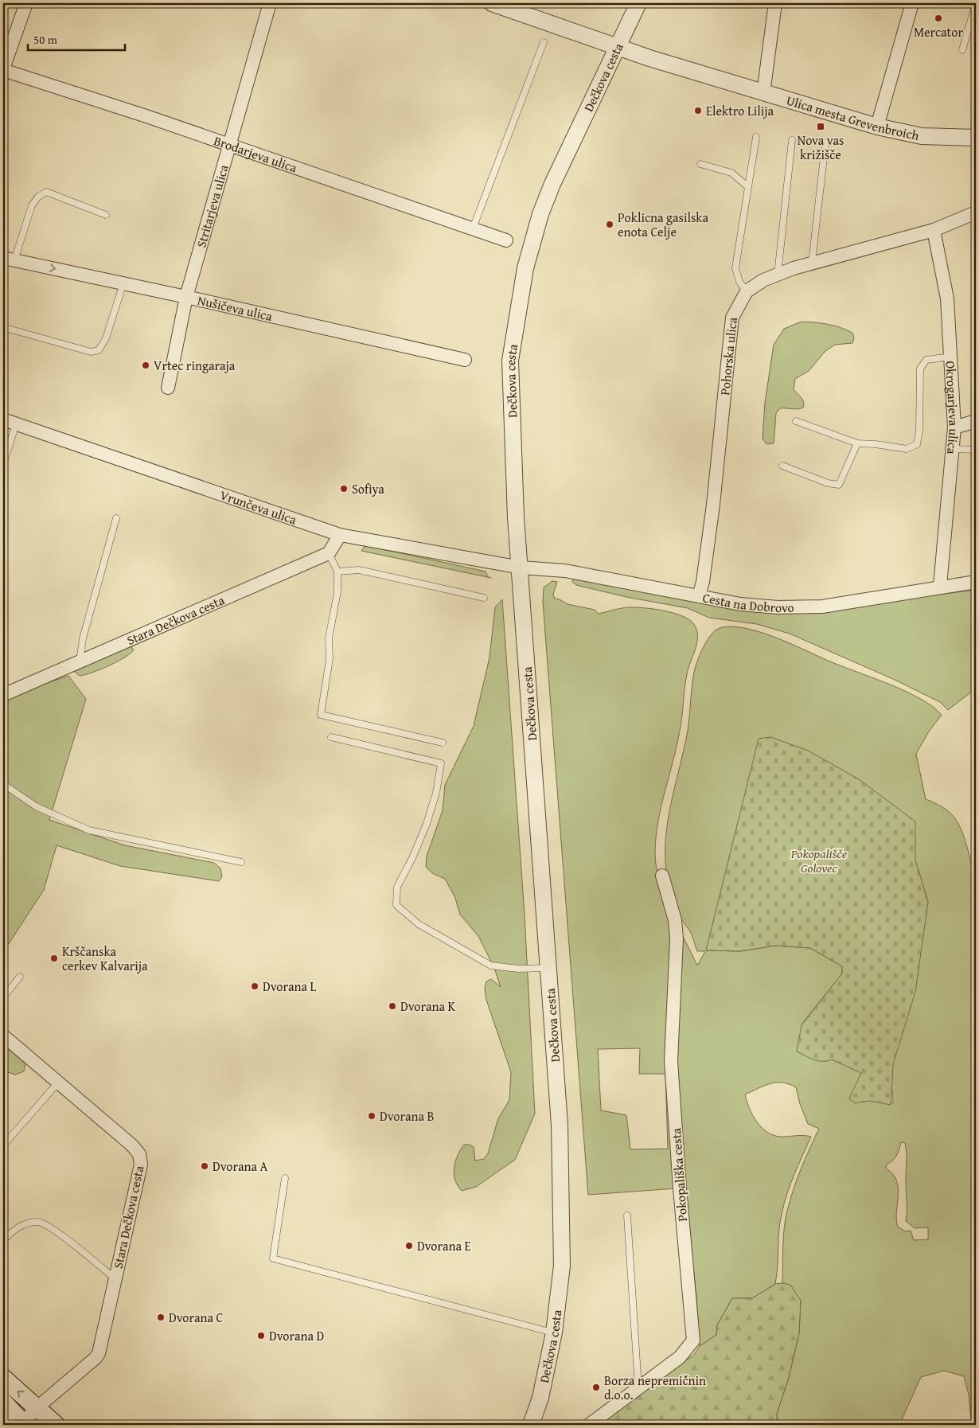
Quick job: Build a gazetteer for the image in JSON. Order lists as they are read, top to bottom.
{
  "streets": {
    "street": [
      "Dečkova cesta",
      "Ulica mesta Grevenbroich",
      "Brodarjeva ulica",
      "Stritarjeva ulica",
      "Nušičeva ulica",
      "Pohorska ulica",
      "Okrogarjeva ulica",
      "Vrunčeva ulica",
      "Cesta na Dobrovo",
      "Stara Dečkova cesta",
      "Pokopališka cesta"
    ]
  },
  "crossings": [
    ["Dečkova cesta", "Ulica mesta Grevenbroich"],
    ["Dečkova cesta", "Vrunčeva ulica"],
    ["Dečkova cesta", "Cesta na Dobrovo"],
    ["Brodarjeva ulica", "Stritarjeva ulica"],
    ["Stritarjeva ulica", "Nušičeva ulica"],
    ["Pohorska ulica", "Okrogarjeva ulica"],
    ["Pohorska ulica", "Cesta na Dobrovo"],
    ["Okrogarjeva ulica", "Cesta na Dobrovo"],
    ["Vrunčeva ulica", "Cesta na Dobrovo"]
  ],
  "parks": ["Pokopališče Golovec"],
  "places": {
    "other": [
      "Mercator",
      "Elektro Lilija",
      "Poklicna gasilska enota Celje",
      "Vrtec ringaraja",
      "Sofiya",
      "Krščanska cerkev Kalvarija",
      "Dvorana L",
      "Dvorana K",
      "Dvorana B",
      "Dvorana A",
      "Dvorana E",
      "Dvorana C",
      "Dvorana D",
      "Borza nepremičnin d.o.o."
    ],
    "transit": ["Nova vas križišče"]
  },
  "scale_bar": "50 m"
}
